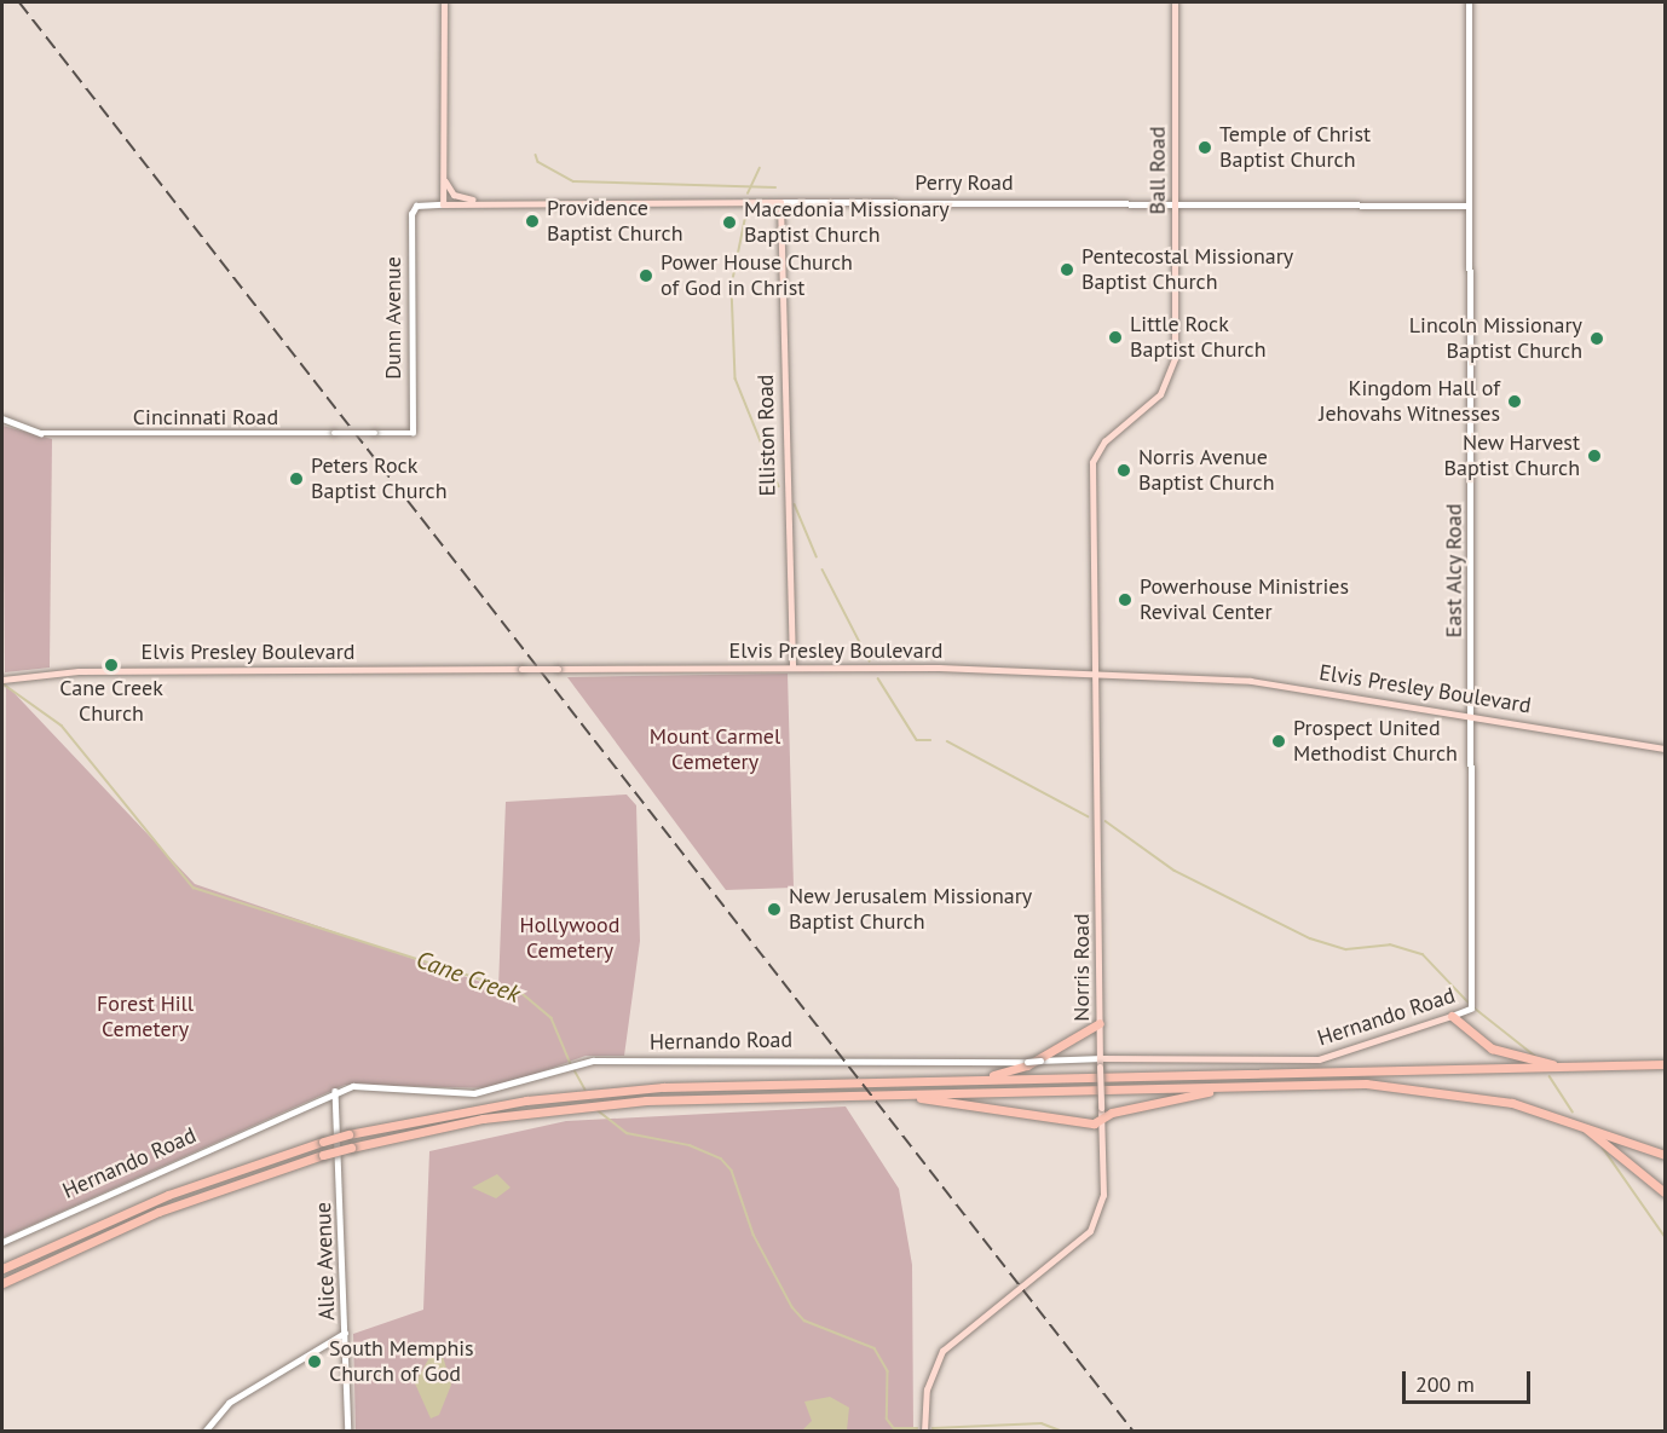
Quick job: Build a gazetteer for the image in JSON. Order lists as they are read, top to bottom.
{
  "streets": {
    "main road": [
      "Ball Road",
      "Perry Road",
      "Elliston Road",
      "Elvis Presley Boulevard",
      "Norris Road",
      "Hernando Road"
    ],
    "street": [
      "Dunn Avenue",
      "Cincinnati Road",
      "East Alcy Road",
      "Alice Avenue"
    ]
  },
  "crossings": [
    ["Ball Road", "Perry Road"],
    ["Ball Road", "Norris Road"],
    ["Perry Road", "Dunn Avenue"],
    ["Perry Road", "Elliston Road"],
    ["Perry Road", "East Alcy Road"],
    ["Dunn Avenue", "Cincinnati Road"],
    ["Elliston Road", "Elvis Presley Boulevard"],
    ["East Alcy Road", "Elvis Presley Boulevard"],
    ["East Alcy Road", "Hernando Road"],
    ["Elvis Presley Boulevard", "Norris Road"],
    ["Norris Road", "Hernando Road"],
    ["Hernando Road", "Alice Avenue"]
  ],
  "water": ["Cane Creek"],
  "parks": ["Mount Carmel Cemetery", "Hollywood Cemetery", "Forest Hill Cemetery"],
  "places": [
    "Temple of Christ Baptist Church",
    "Providence Baptist Church",
    "Macedonia Missionary Baptist Church",
    "Pentecostal Missionary Baptist Church",
    "Power House Church of God in Christ",
    "Little Rock Baptist Church",
    "Lincoln Missionary Baptist Church",
    "Kingdom Hall of Jehovahs Witnesses",
    "New Harvest Baptist Church",
    "Norris Avenue Baptist Church",
    "Peters Rock Baptist Church",
    "Powerhouse Ministries Revival Center",
    "Cane Creek Church",
    "Prospect United Methodist Church",
    "New Jerusalem Missionary Baptist Church",
    "South Memphis Church of God"
  ],
  "scale_bar": "200 m"
}
